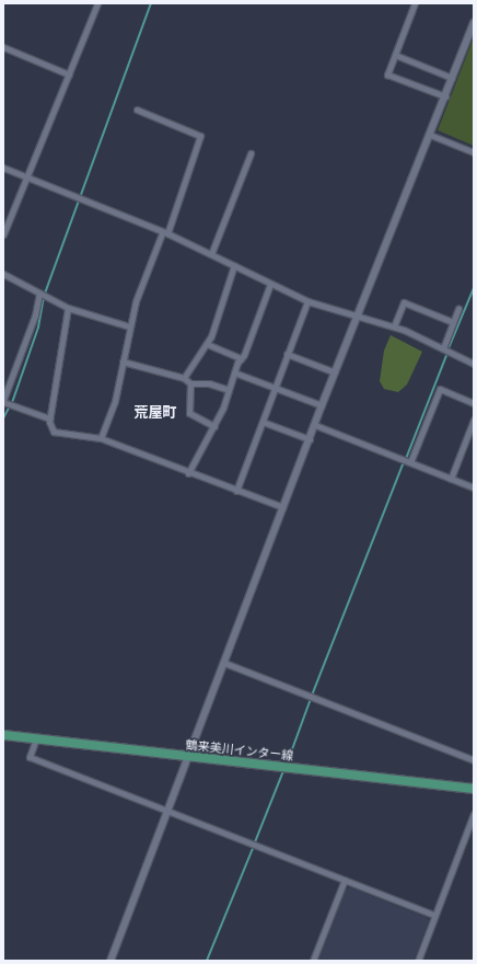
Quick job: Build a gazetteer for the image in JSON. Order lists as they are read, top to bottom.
{
  "streets": {
    "main road": ["鶴来美川インター線"]
  },
  "districts": ["荒屋町"]
}
